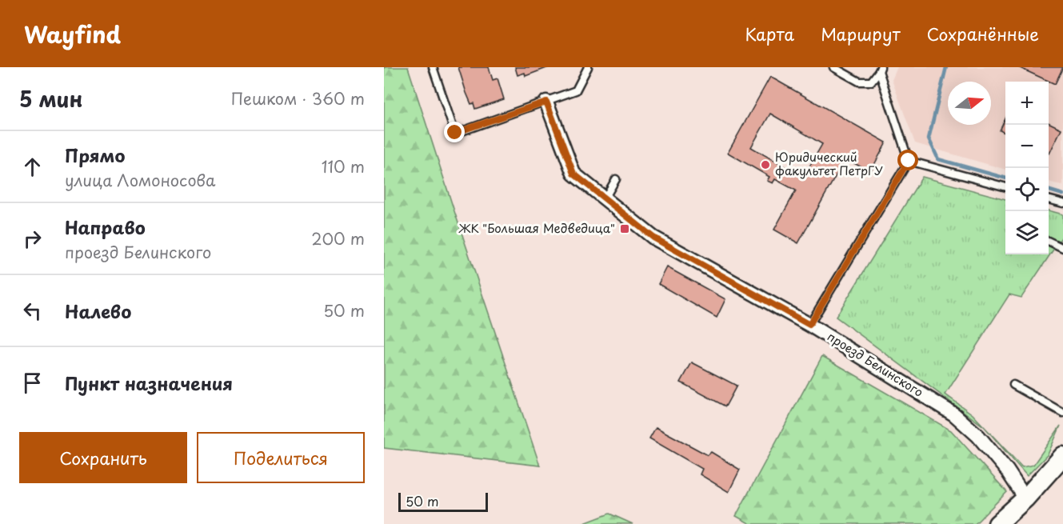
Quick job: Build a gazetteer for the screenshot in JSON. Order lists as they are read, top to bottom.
{
  "streets": {
    "street": ["проезд Белинского"]
  },
  "places": {
    "other": ["Юридический факультет ПетрГУ"],
    "transit": ["ЖК \"Большая Медведица\""]
  },
  "scale_bar": "50 m",
  "north": "right",
  "page": {
    "header": "Wayfind",
    "nav": ["Карта", "Маршрут", "Сохранённые"],
    "heading": ["5 мин", "Пешком · 360 m"],
    "map_buttons": ["+", "−"],
    "list": [
      ["Прямо", "улица Ломоносова", "110 m"],
      ["Направо", "проезд Белинского", "200 m"],
      ["Налево", "50 m"],
      "Пункт назначения"
    ],
    "buttons": ["Сохранить", "Поделиться"],
    "scale": "50 m"
  }
}
